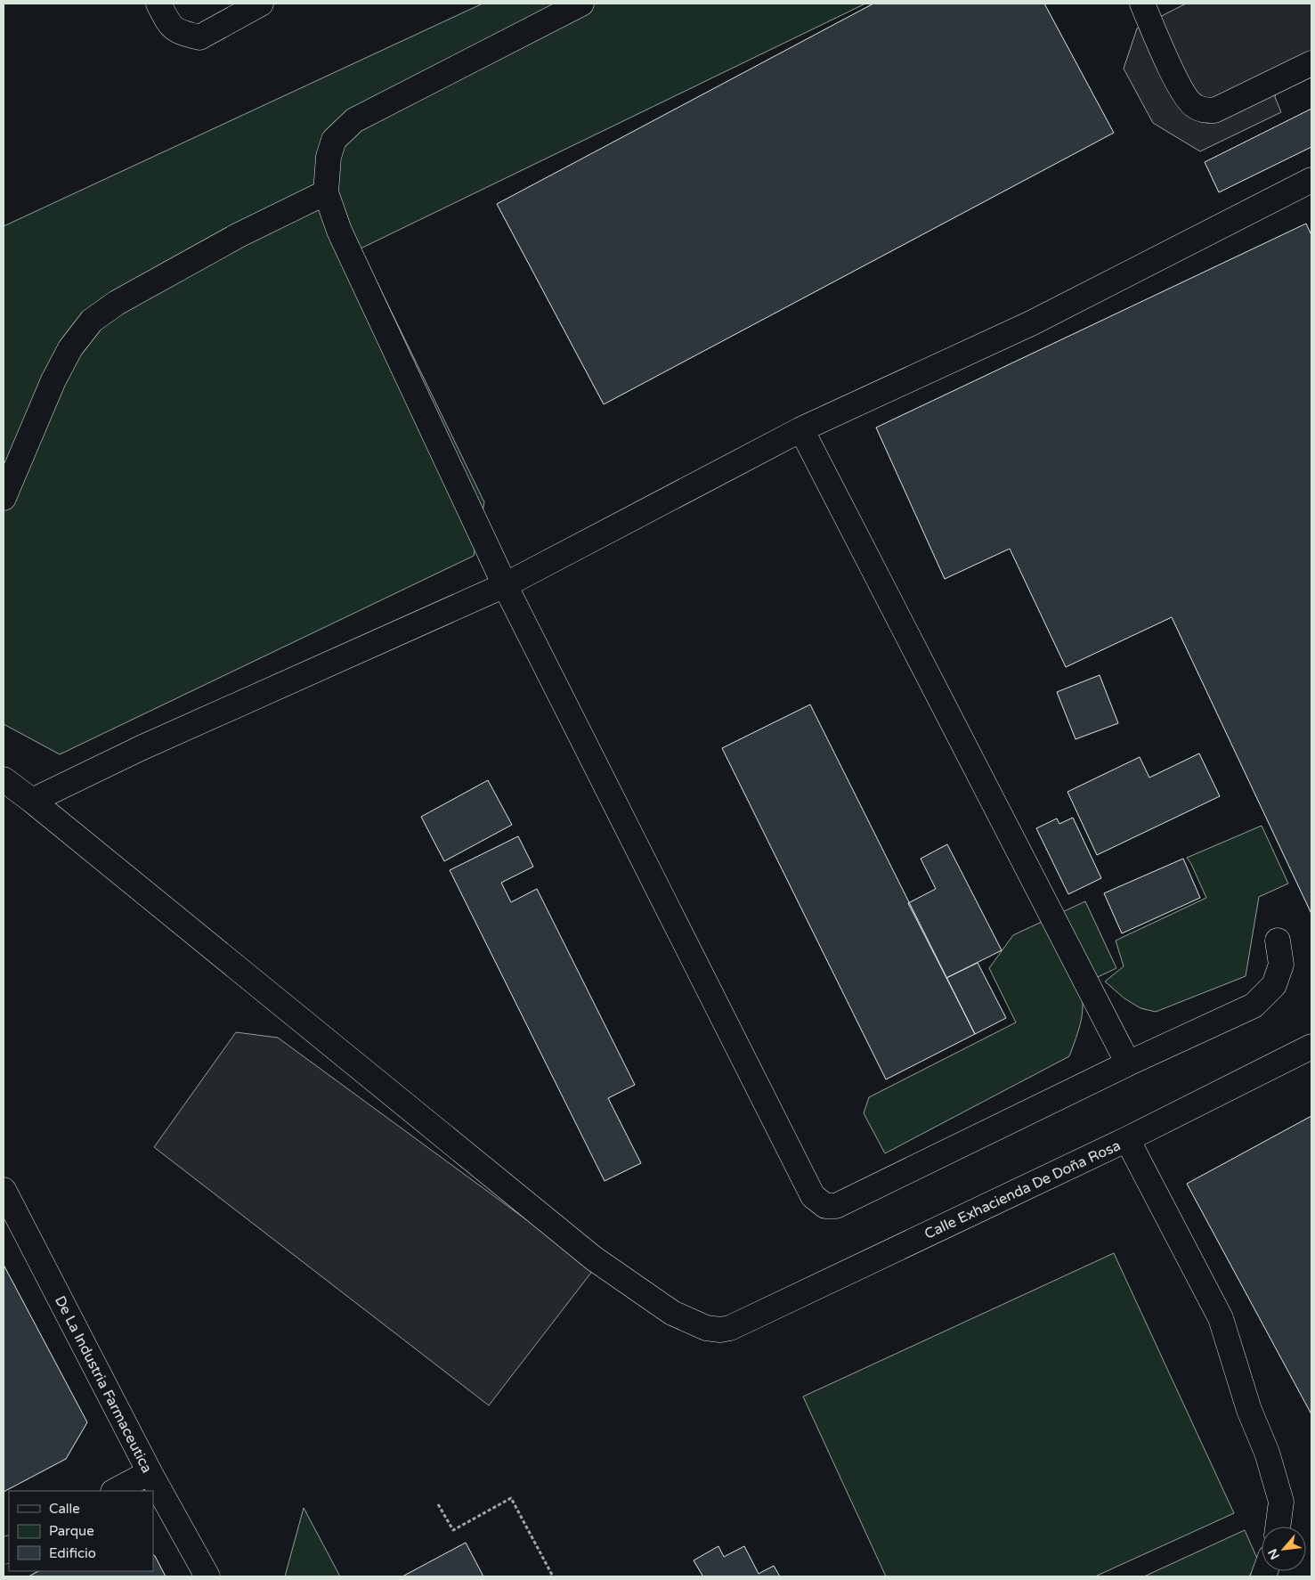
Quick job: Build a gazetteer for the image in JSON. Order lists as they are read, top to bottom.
{
  "streets": {
    "main road": ["Calle Exhacienda De Doña Rosa", "De La Industria Farmaceutica"]
  },
  "legend": ["Calle", "Parque", "Edificio"],
  "north": "bottom left"
}
